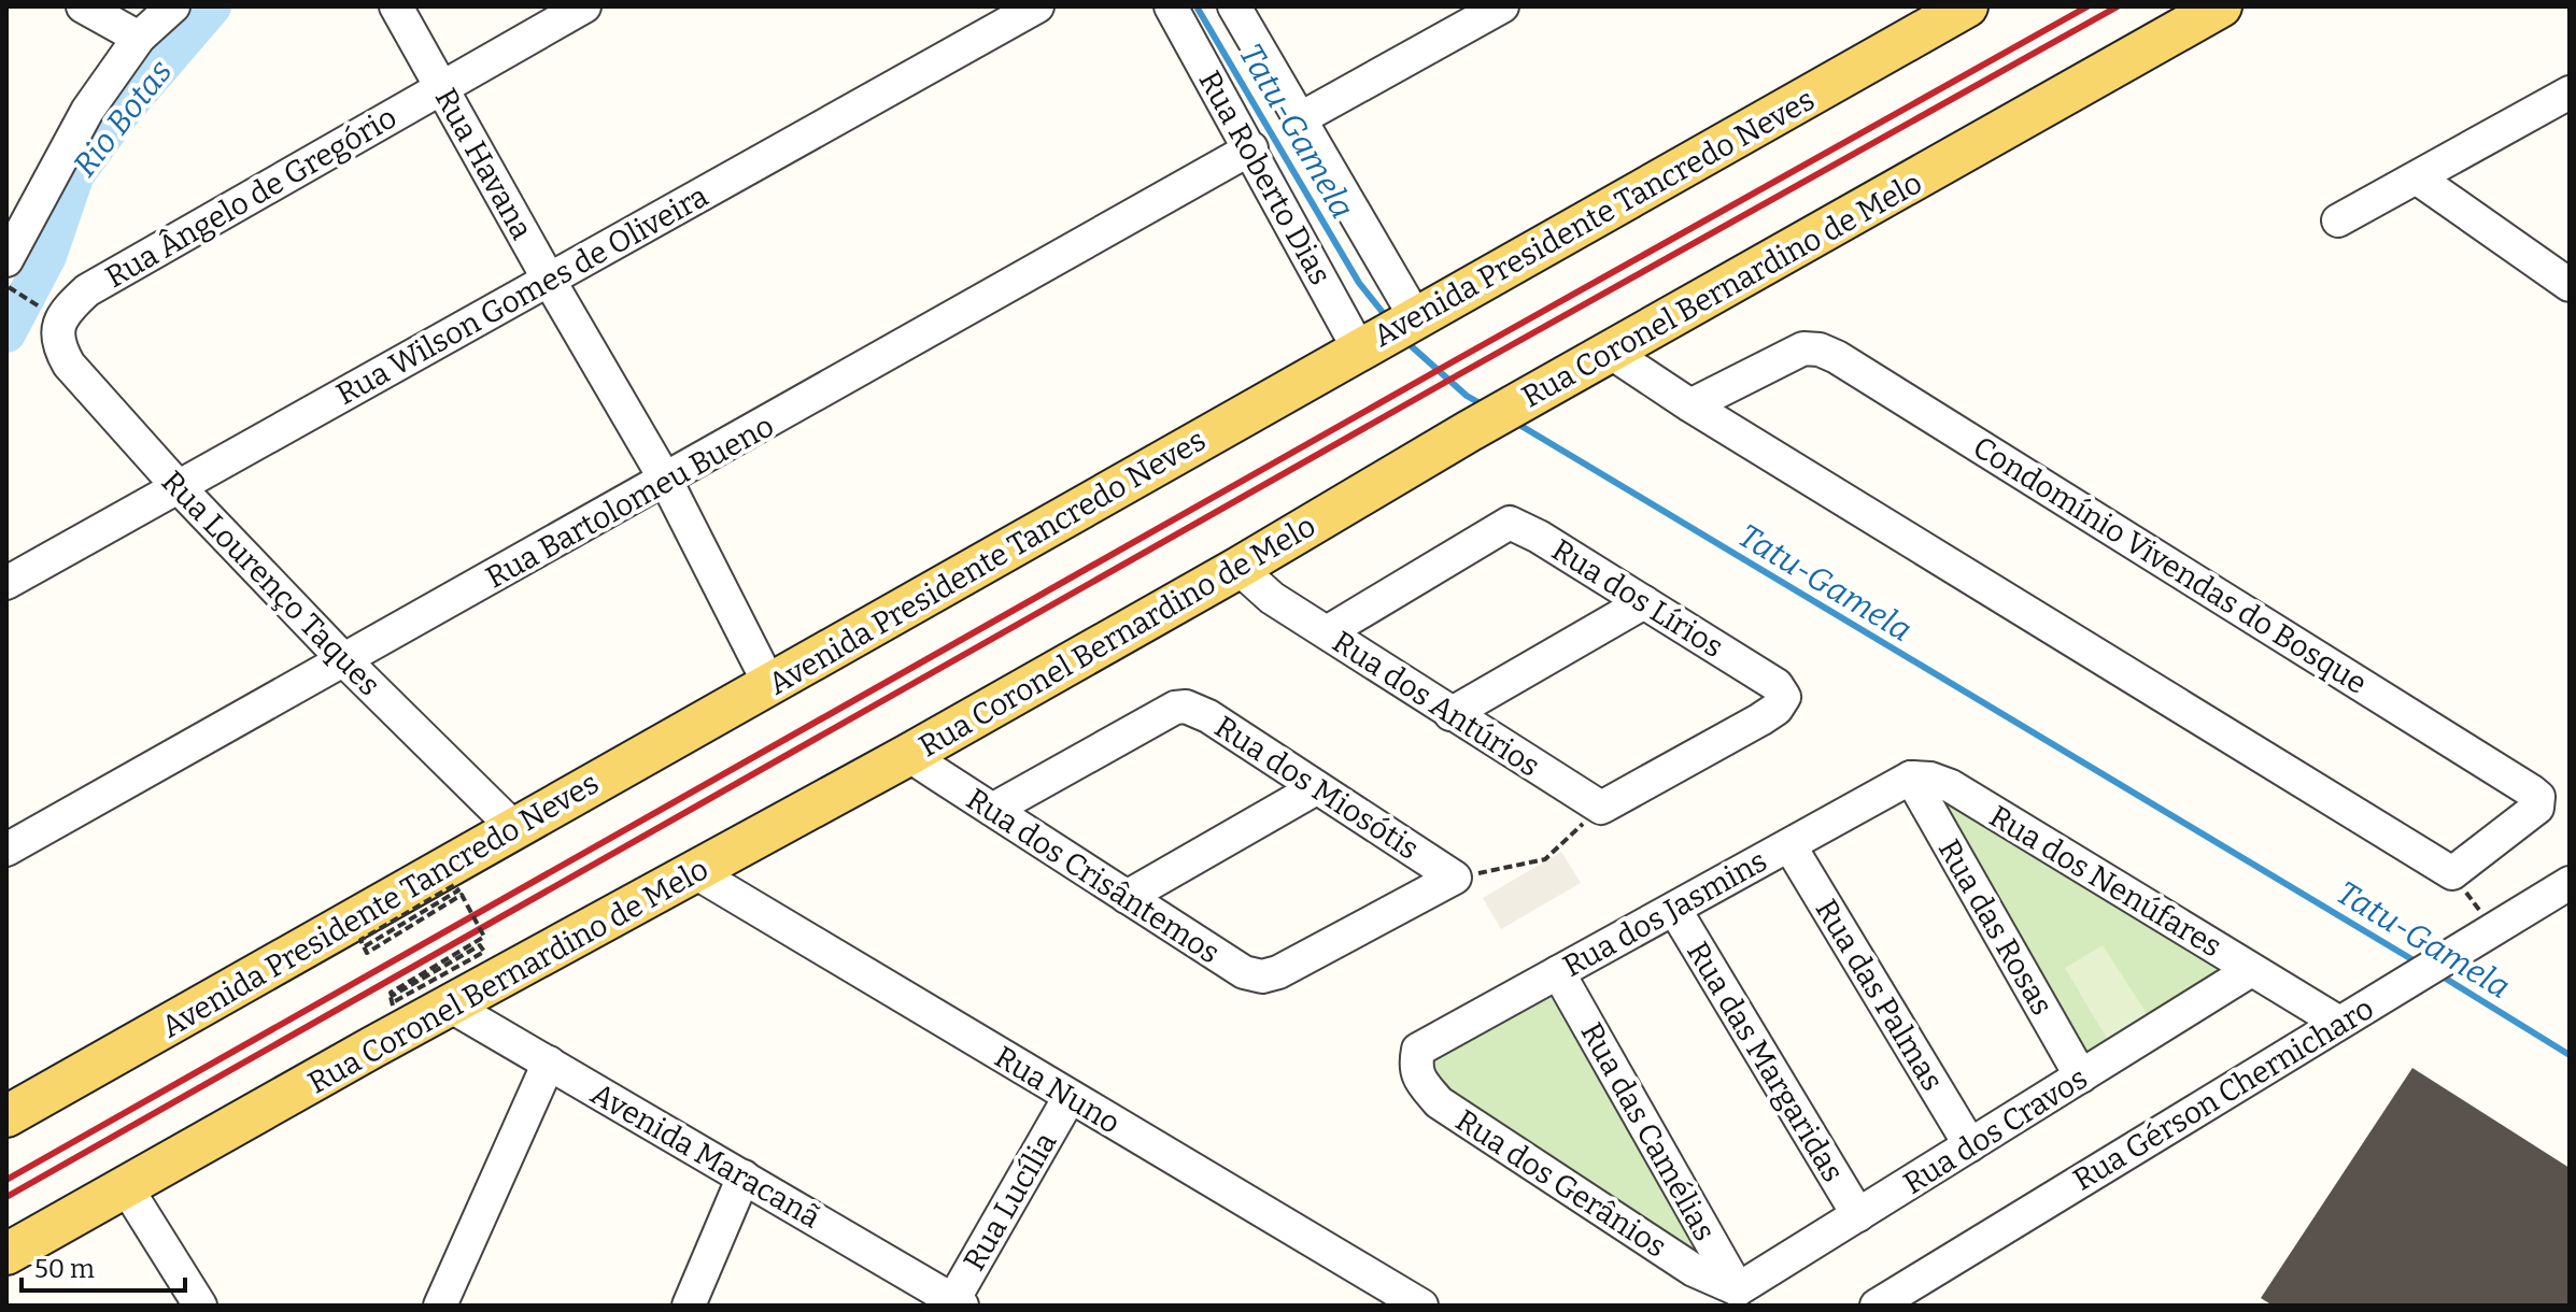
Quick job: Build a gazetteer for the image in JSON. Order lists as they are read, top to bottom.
{
  "streets": {
    "main road": ["Avenida Presidente Tancredo Neves", "Rua Coronel Bernardino de Melo"],
    "street": [
      "Rua Havana",
      "Rua Roberto Dias",
      "Rua Ângelo de Gregório",
      "Rua Wilson Gomes de Oliveira",
      "Rua Bartolomeu Bueno",
      "Condomínio Vivendas do Bosque",
      "Rua Lourenço Taques",
      "Rua dos Lírios",
      "Rua dos Antúrios",
      "Rua dos Miosótis",
      "Rua dos Crisântemos",
      "Rua dos Nenúfares",
      "Rua dos Jasmins",
      "Rua das Rosas",
      "Rua das Palmas",
      "Rua das Margaridas",
      "Rua Nuno",
      "Rua Gérson Chernicharo",
      "Rua dos Cravos",
      "Rua das Camélias",
      "Avenida Maracanã",
      "Rua dos Gerânios",
      "Rua Lucília"
    ]
  },
  "crossings": [
    ["Rua Havana", "Rua Ângelo de Gregório"],
    ["Rua Havana", "Avenida Presidente Tancredo Neves"],
    ["Rua Havana", "Rua Wilson Gomes de Oliveira"],
    ["Rua Havana", "Rua Bartolomeu Bueno"],
    ["Rua Roberto Dias", "Avenida Presidente Tancredo Neves"],
    ["Rua Roberto Dias", "Rua Bartolomeu Bueno"],
    ["Rua Ângelo de Gregório", "Rua Lourenço Taques"],
    ["Avenida Presidente Tancredo Neves", "Rua Lourenço Taques"],
    ["Rua Coronel Bernardino de Melo", "Rua dos Antúrios"],
    ["Rua Coronel Bernardino de Melo", "Rua dos Crisântemos"],
    ["Rua Coronel Bernardino de Melo", "Rua Nuno"],
    ["Rua Coronel Bernardino de Melo", "Avenida Maracanã"],
    ["Rua Wilson Gomes de Oliveira", "Rua Lourenço Taques"],
    ["Rua Bartolomeu Bueno", "Rua Lourenço Taques"],
    ["Rua dos Lírios", "Rua dos Antúrios"],
    ["Rua dos Miosótis", "Rua dos Crisântemos"],
    ["Rua dos Nenúfares", "Rua dos Jasmins"],
    ["Rua dos Nenúfares", "Rua das Rosas"],
    ["Rua dos Nenúfares", "Rua Gérson Chernicharo"],
    ["Rua dos Nenúfares", "Rua dos Cravos"],
    ["Rua dos Jasmins", "Rua das Rosas"],
    ["Rua dos Jasmins", "Rua das Palmas"],
    ["Rua dos Jasmins", "Rua das Margaridas"],
    ["Rua dos Jasmins", "Rua das Camélias"],
    ["Rua dos Jasmins", "Rua dos Gerânios"],
    ["Rua das Rosas", "Rua dos Cravos"],
    ["Rua das Palmas", "Rua dos Cravos"],
    ["Rua das Margaridas", "Rua dos Cravos"],
    ["Rua Nuno", "Rua Lucília"],
    ["Rua dos Cravos", "Rua das Camélias"],
    ["Rua dos Cravos", "Rua dos Gerânios"],
    ["Rua das Camélias", "Rua dos Gerânios"],
    ["Avenida Maracanã", "Rua Lucília"]
  ],
  "water": ["Rio Botas", "Tatu-Gamela"],
  "scale_bar": "50 m"
}
